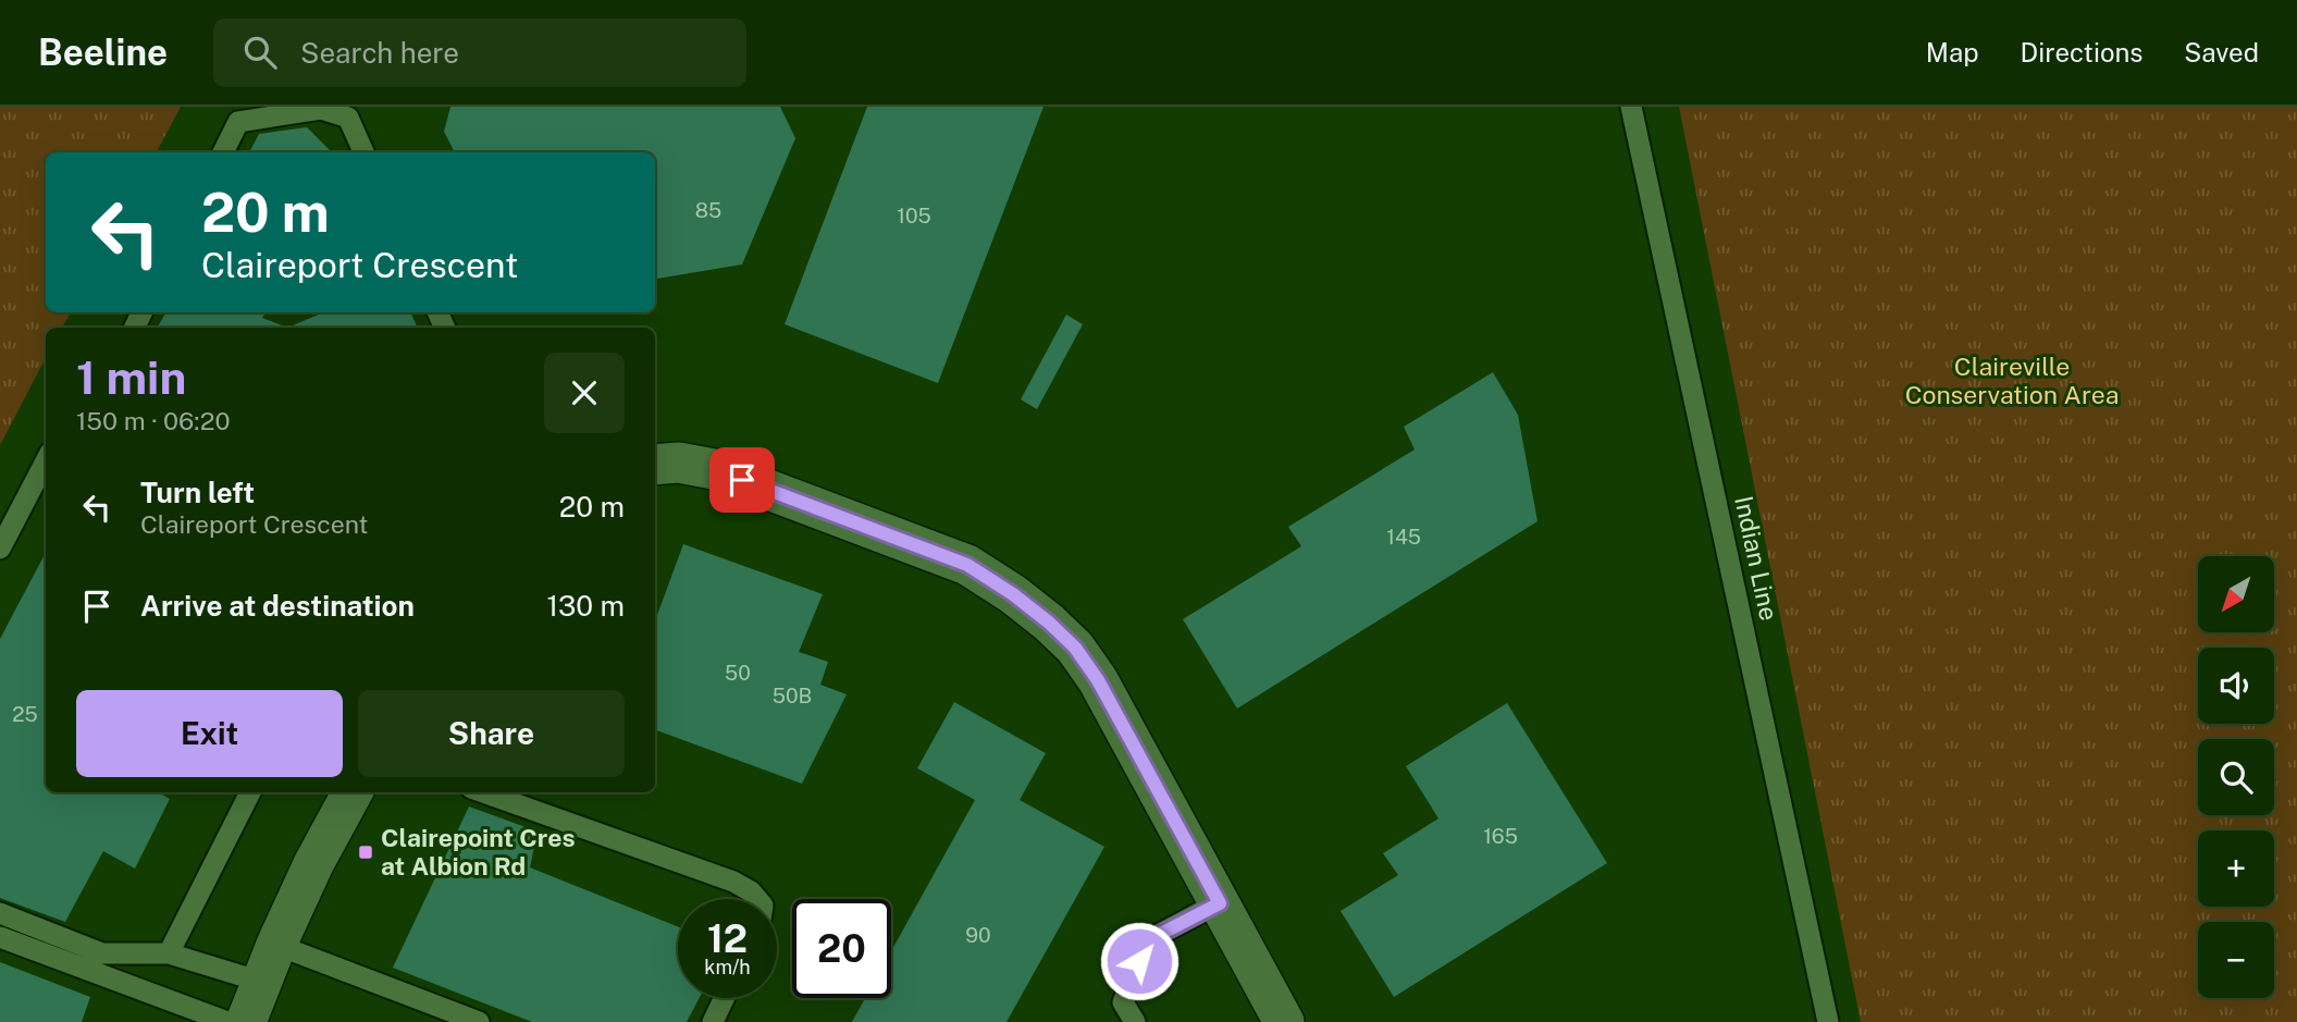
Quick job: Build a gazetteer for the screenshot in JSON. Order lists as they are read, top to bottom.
{
  "streets": {
    "lane": ["Indian Line"]
  },
  "parks": ["Claireville Conservation Area"],
  "places": {
    "transit": ["Clairepoint Cres at Albion Rd"]
  },
  "house_numbers": [
    "85",
    "105",
    "145",
    "50",
    "50B",
    "25",
    "165",
    "90"
  ],
  "north": "bottom left",
  "page": {
    "header": "Beeline",
    "search": "Search here",
    "nav": ["Map", "Directions", "Saved"],
    "turn": ["20 m", "Claireport Crescent"],
    "heading": ["1 min", "150 m · 06:20"],
    "list": [
      {
        "name": "Turn left",
        "note": "Claireport Crescent",
        "value": "20 m"
      },
      {
        "name": "Arrive at destination",
        "value": "130 m"
      }
    ],
    "map_buttons": ["+", "−"],
    "buttons": ["Exit", "Share"],
    "speed": "12 km/h",
    "limit": "20"
  }
}
